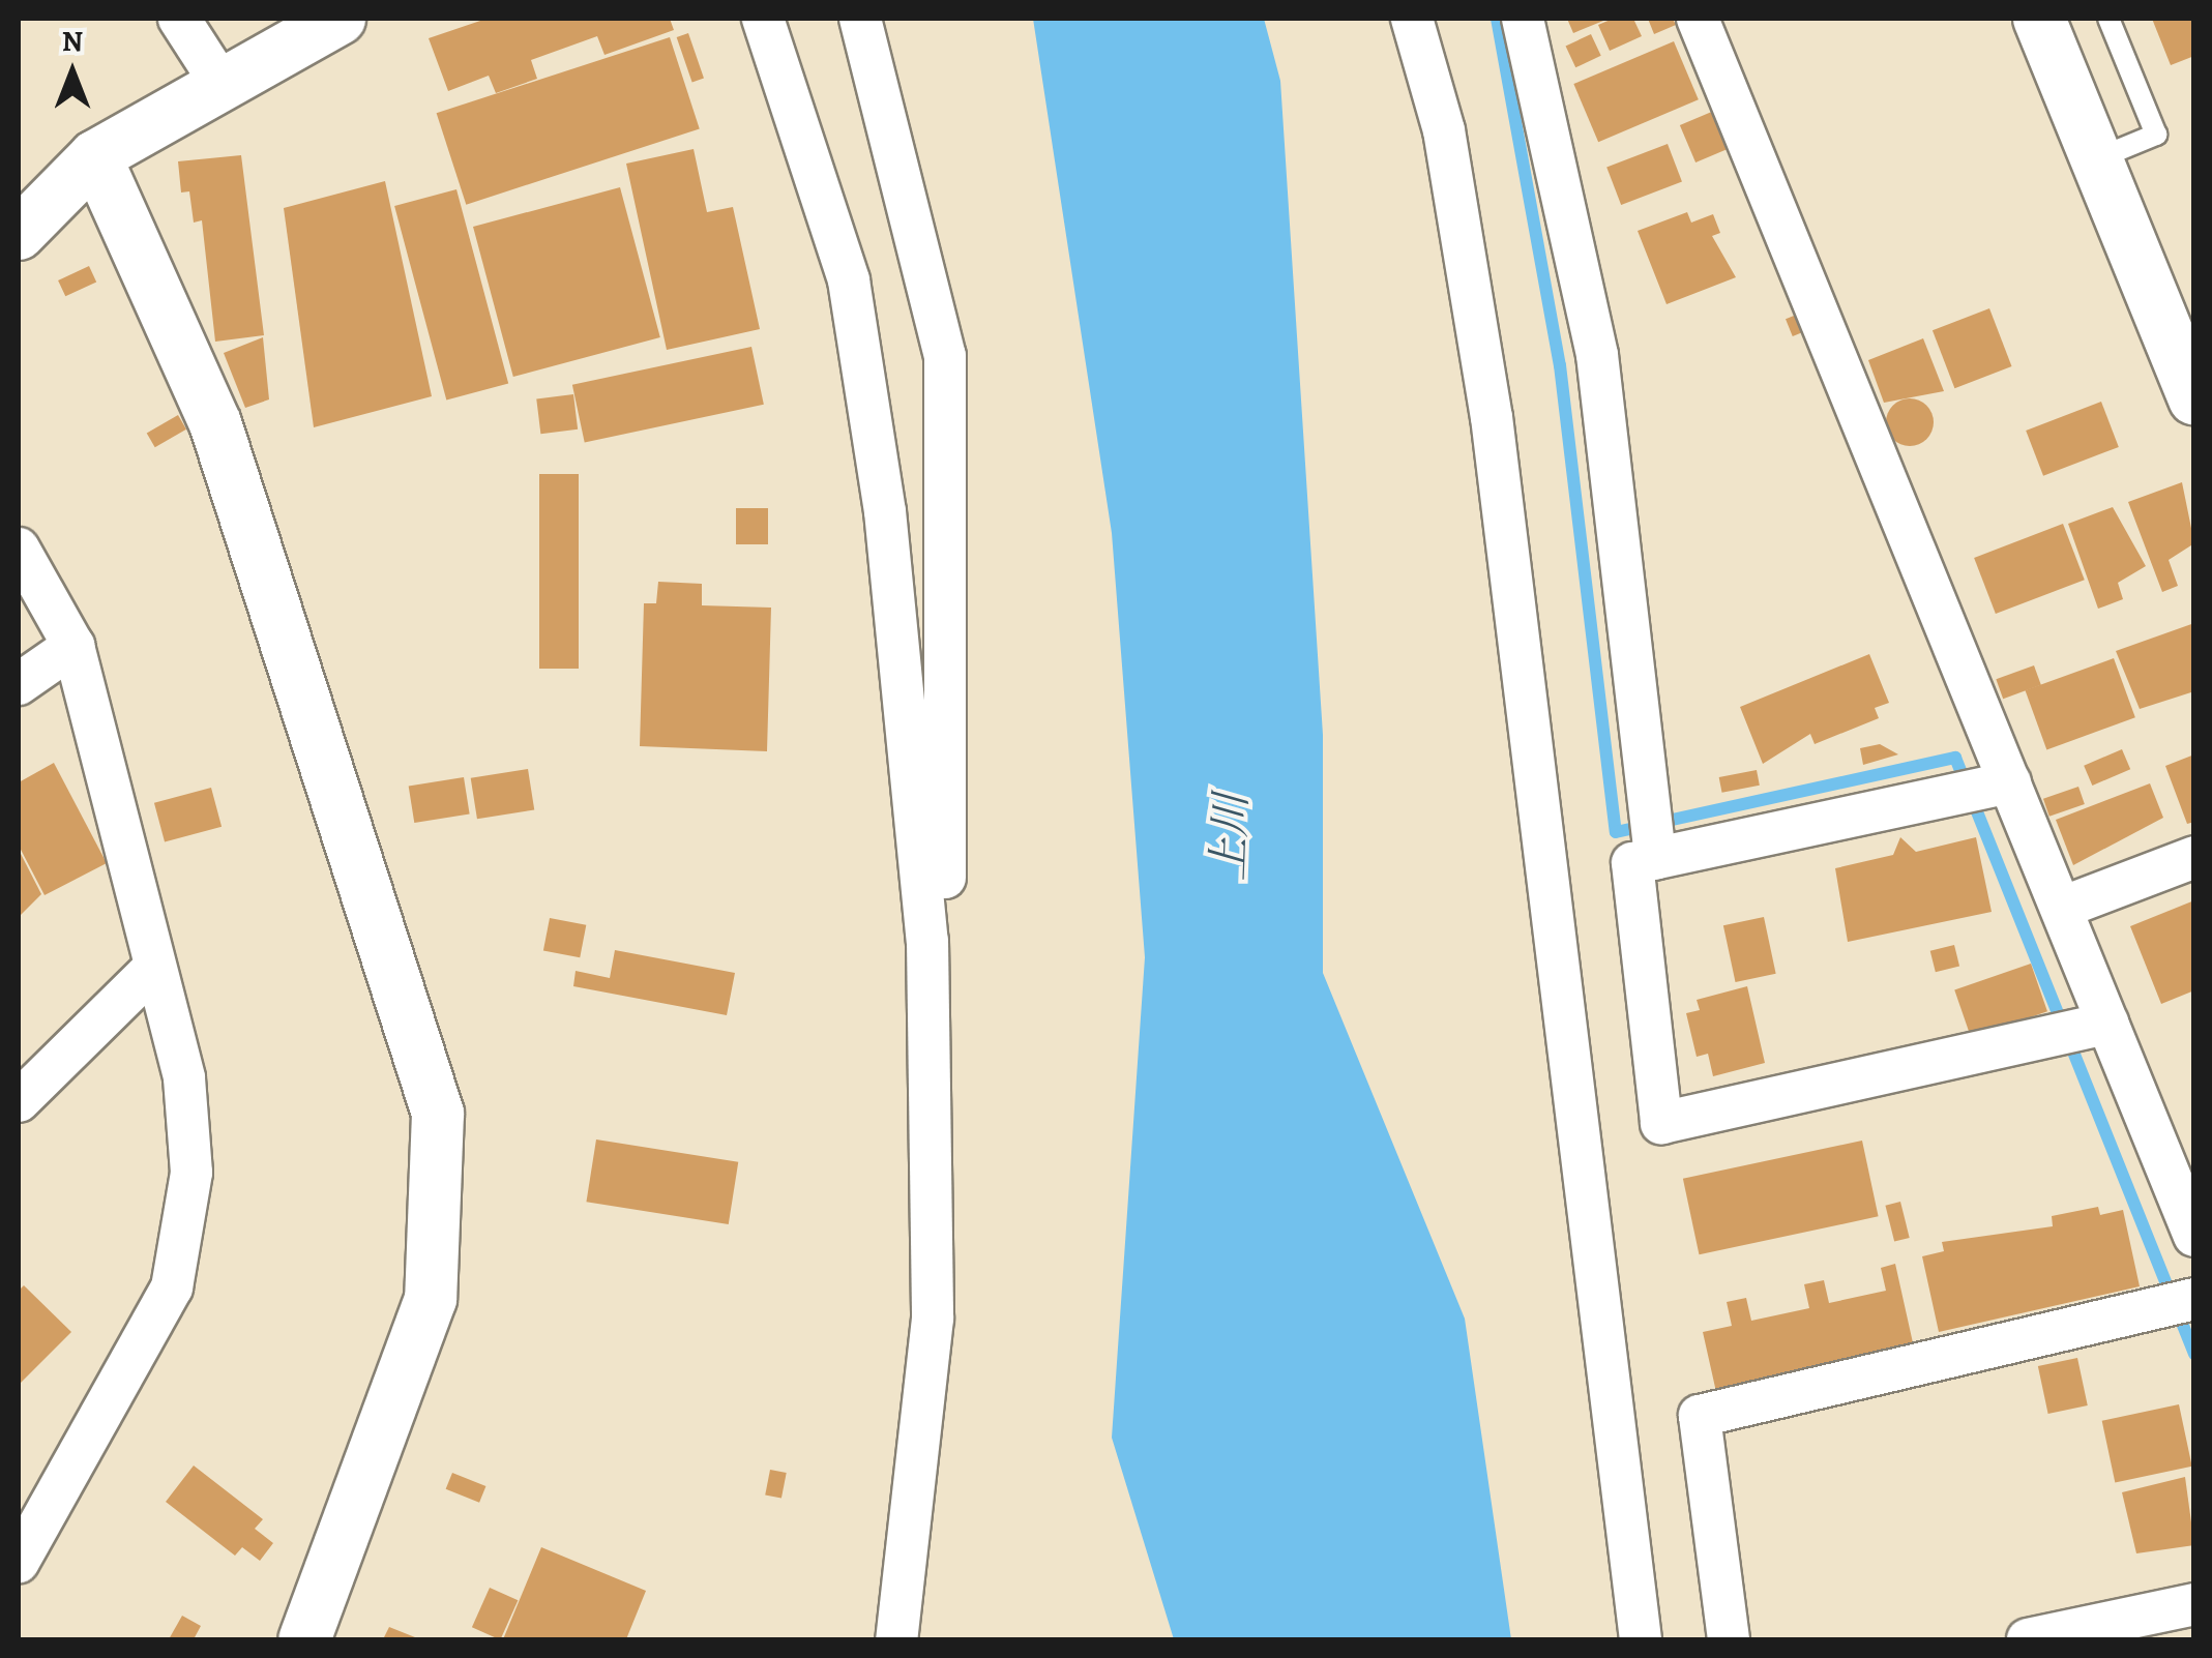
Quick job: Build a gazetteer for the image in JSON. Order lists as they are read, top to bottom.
{
  "water": ["上川"],
  "north": "top"
}
